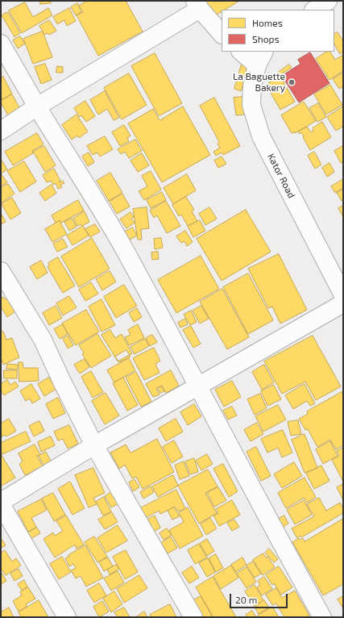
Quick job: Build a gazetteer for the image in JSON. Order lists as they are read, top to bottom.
{
  "streets": {
    "street": ["Kator Road"]
  },
  "places": ["La Baguette Bakery"],
  "legend": ["Homes", "Shops"],
  "scale_bar": "20 m"
}
